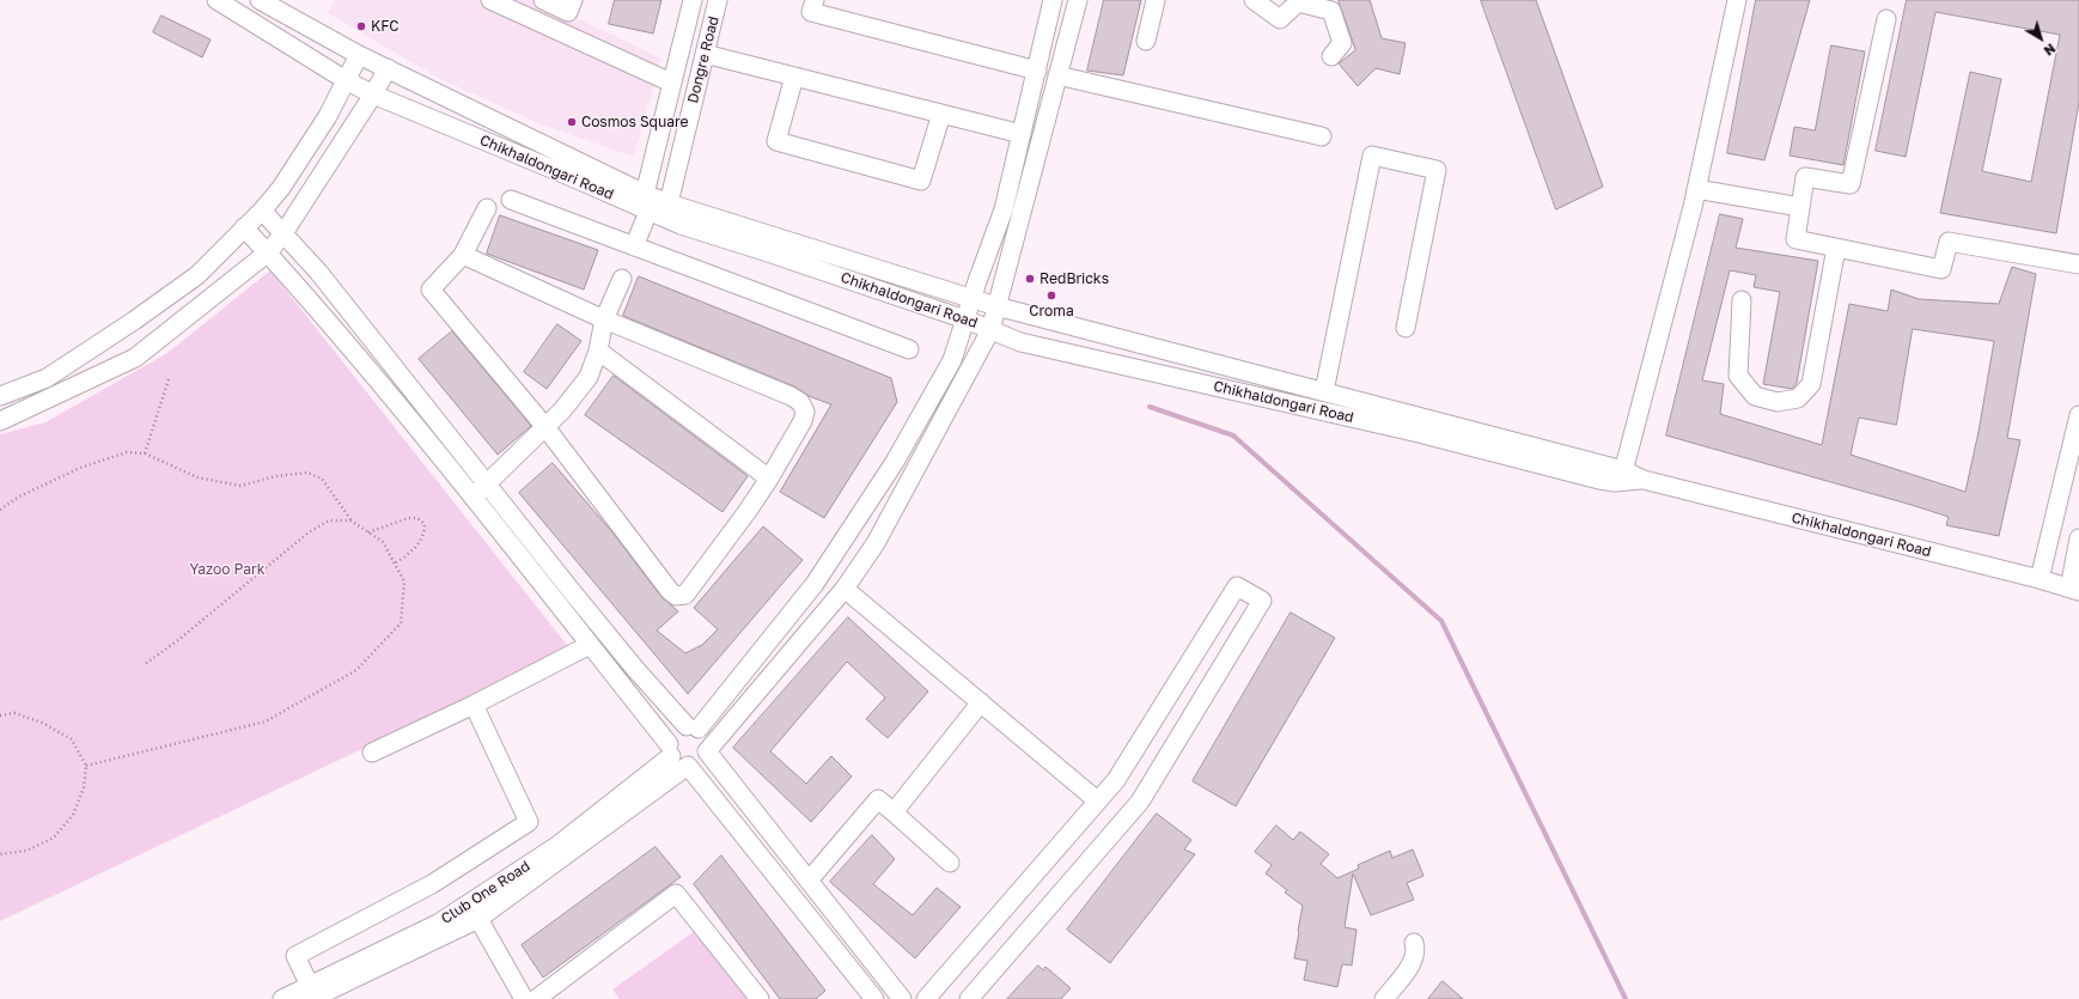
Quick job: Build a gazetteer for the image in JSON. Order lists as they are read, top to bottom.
{
  "streets": {
    "street": ["Dongre Road", "Chikhaldongari Road", "Club One Road"]
  },
  "crossings": [
    ["Dongre Road", "Chikhaldongari Road"],
    ["Chikhaldongari Road", "Club One Road"]
  ],
  "parks": ["Yazoo Park"],
  "places": [
    "KFC",
    "Cosmos Square",
    "RedBricks",
    "Croma"
  ],
  "north": "bottom right"
}
